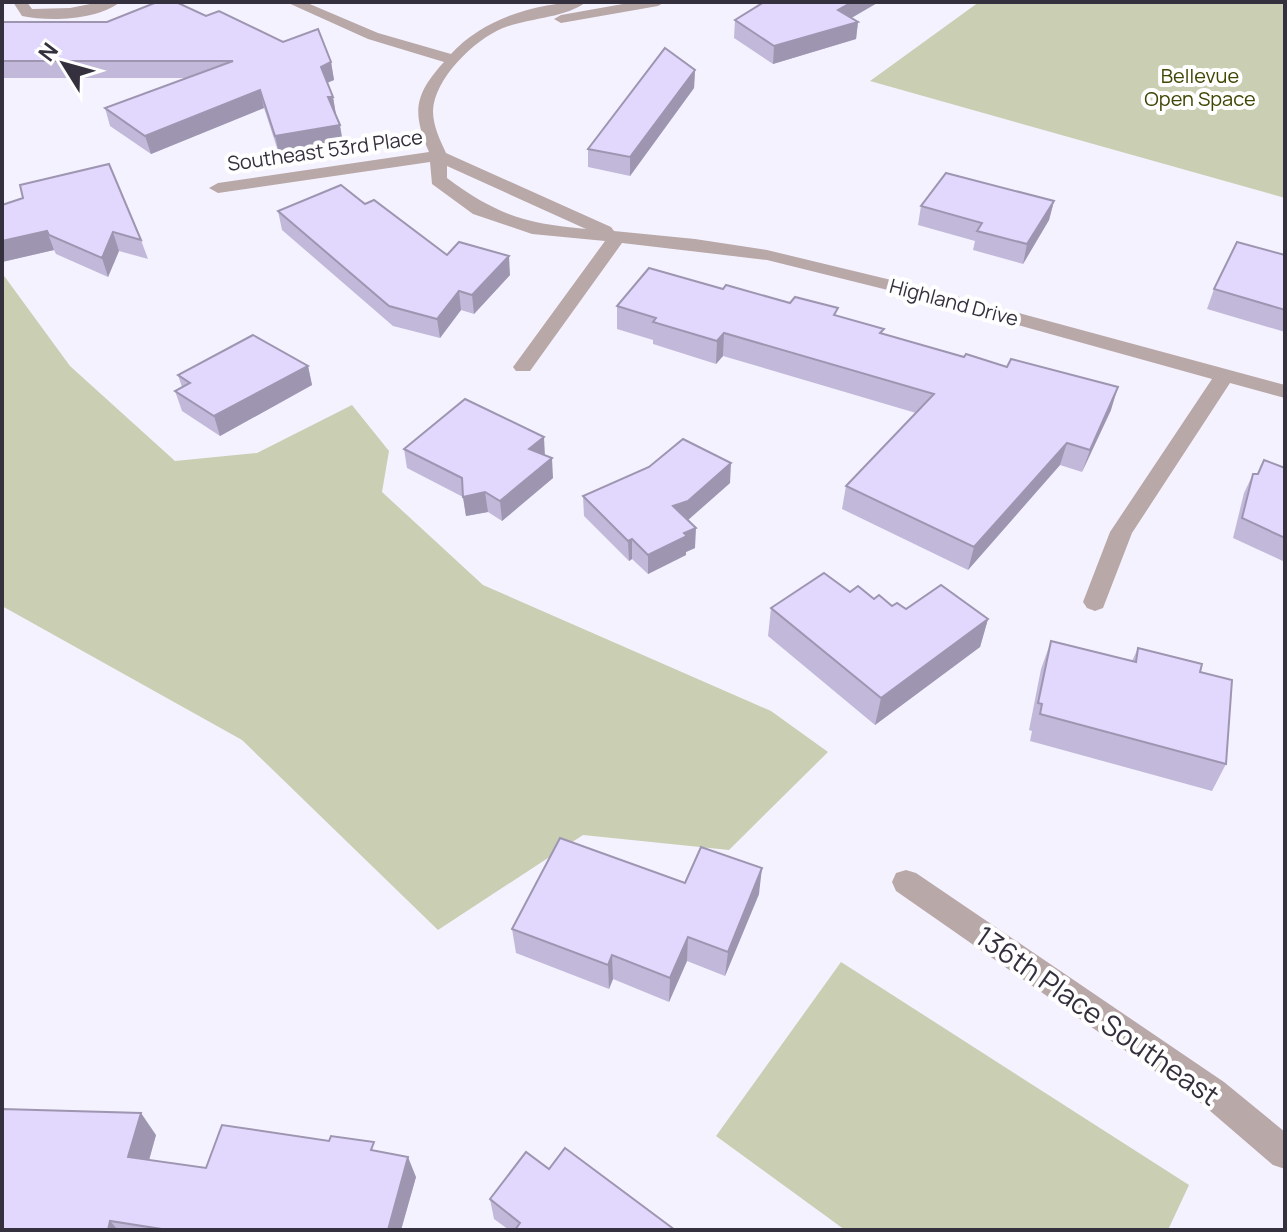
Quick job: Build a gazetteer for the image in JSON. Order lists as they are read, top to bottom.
{
  "streets": {
    "street": ["Southeast 53rd Place", "Highland Drive", "136th Place Southeast"]
  },
  "crossings": [
    ["Southeast 53rd Place", "Highland Drive"]
  ],
  "parks": ["Bellevue Open Space"],
  "north": "top left"
}
